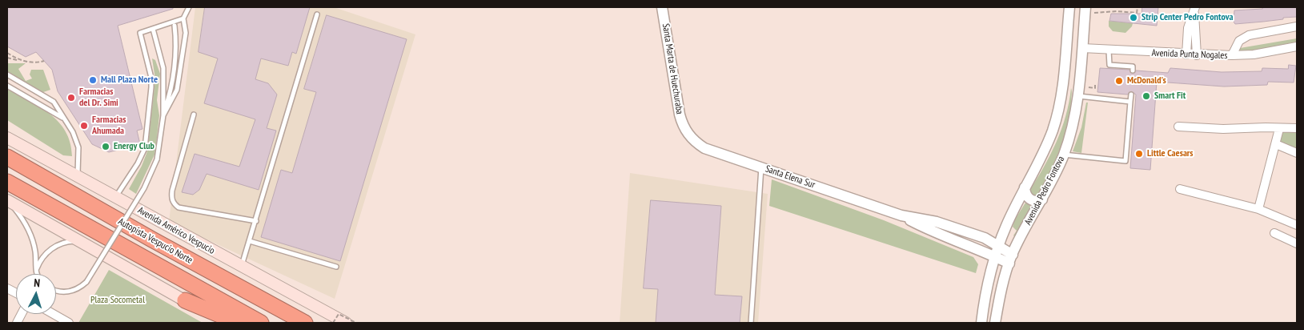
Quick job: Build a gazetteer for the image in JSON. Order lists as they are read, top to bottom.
{
  "streets": {
    "highway": ["Autopista Vespucio Norte"],
    "main road": ["Avenida Américo Vespucio"],
    "street": [
      "Avenida Punta Nogales",
      "Santa Marta de Huechuraba",
      "Santa Elena Sur",
      "Avenida Pedro Fontova"
    ]
  },
  "crossings": [
    ["Avenida Punta Nogales", "Avenida Pedro Fontova"],
    ["Santa Marta de Huechuraba", "Santa Elena Sur"],
    ["Santa Elena Sur", "Avenida Pedro Fontova"]
  ],
  "parks": ["Plaza Socometal"],
  "places": [
    "Strip Center Pedro Fontova",
    "Mall Plaza Norte",
    "McDonald's",
    "Smart Fit",
    "Farmacias del Dr. Simi",
    "Farmacias Ahumada",
    "Energy Club",
    "Little Caesars"
  ],
  "north": "top"
}
